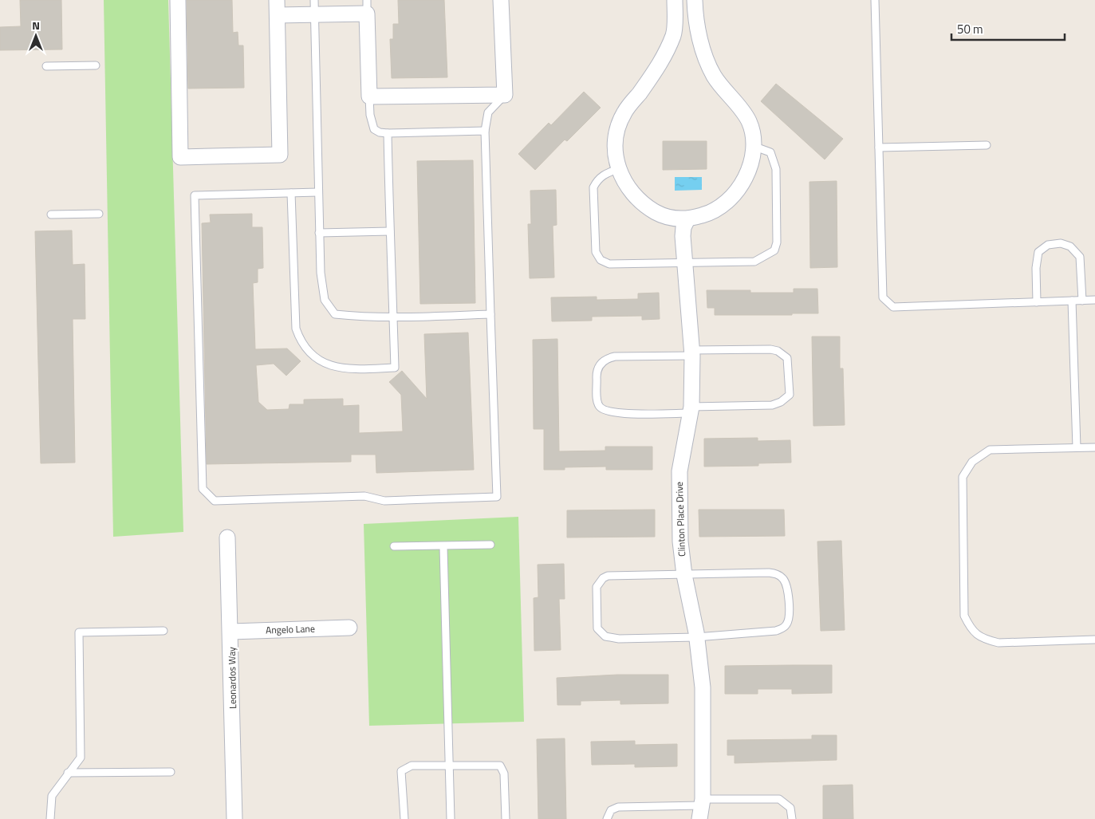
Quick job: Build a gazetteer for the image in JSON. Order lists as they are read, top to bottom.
{
  "streets": {
    "street": ["Clinton Place Drive", "Angelo Lane", "Leonardos Way"]
  },
  "crossings": [
    ["Angelo Lane", "Leonardos Way"]
  ],
  "scale_bar": "50 m",
  "north": "top"
}
